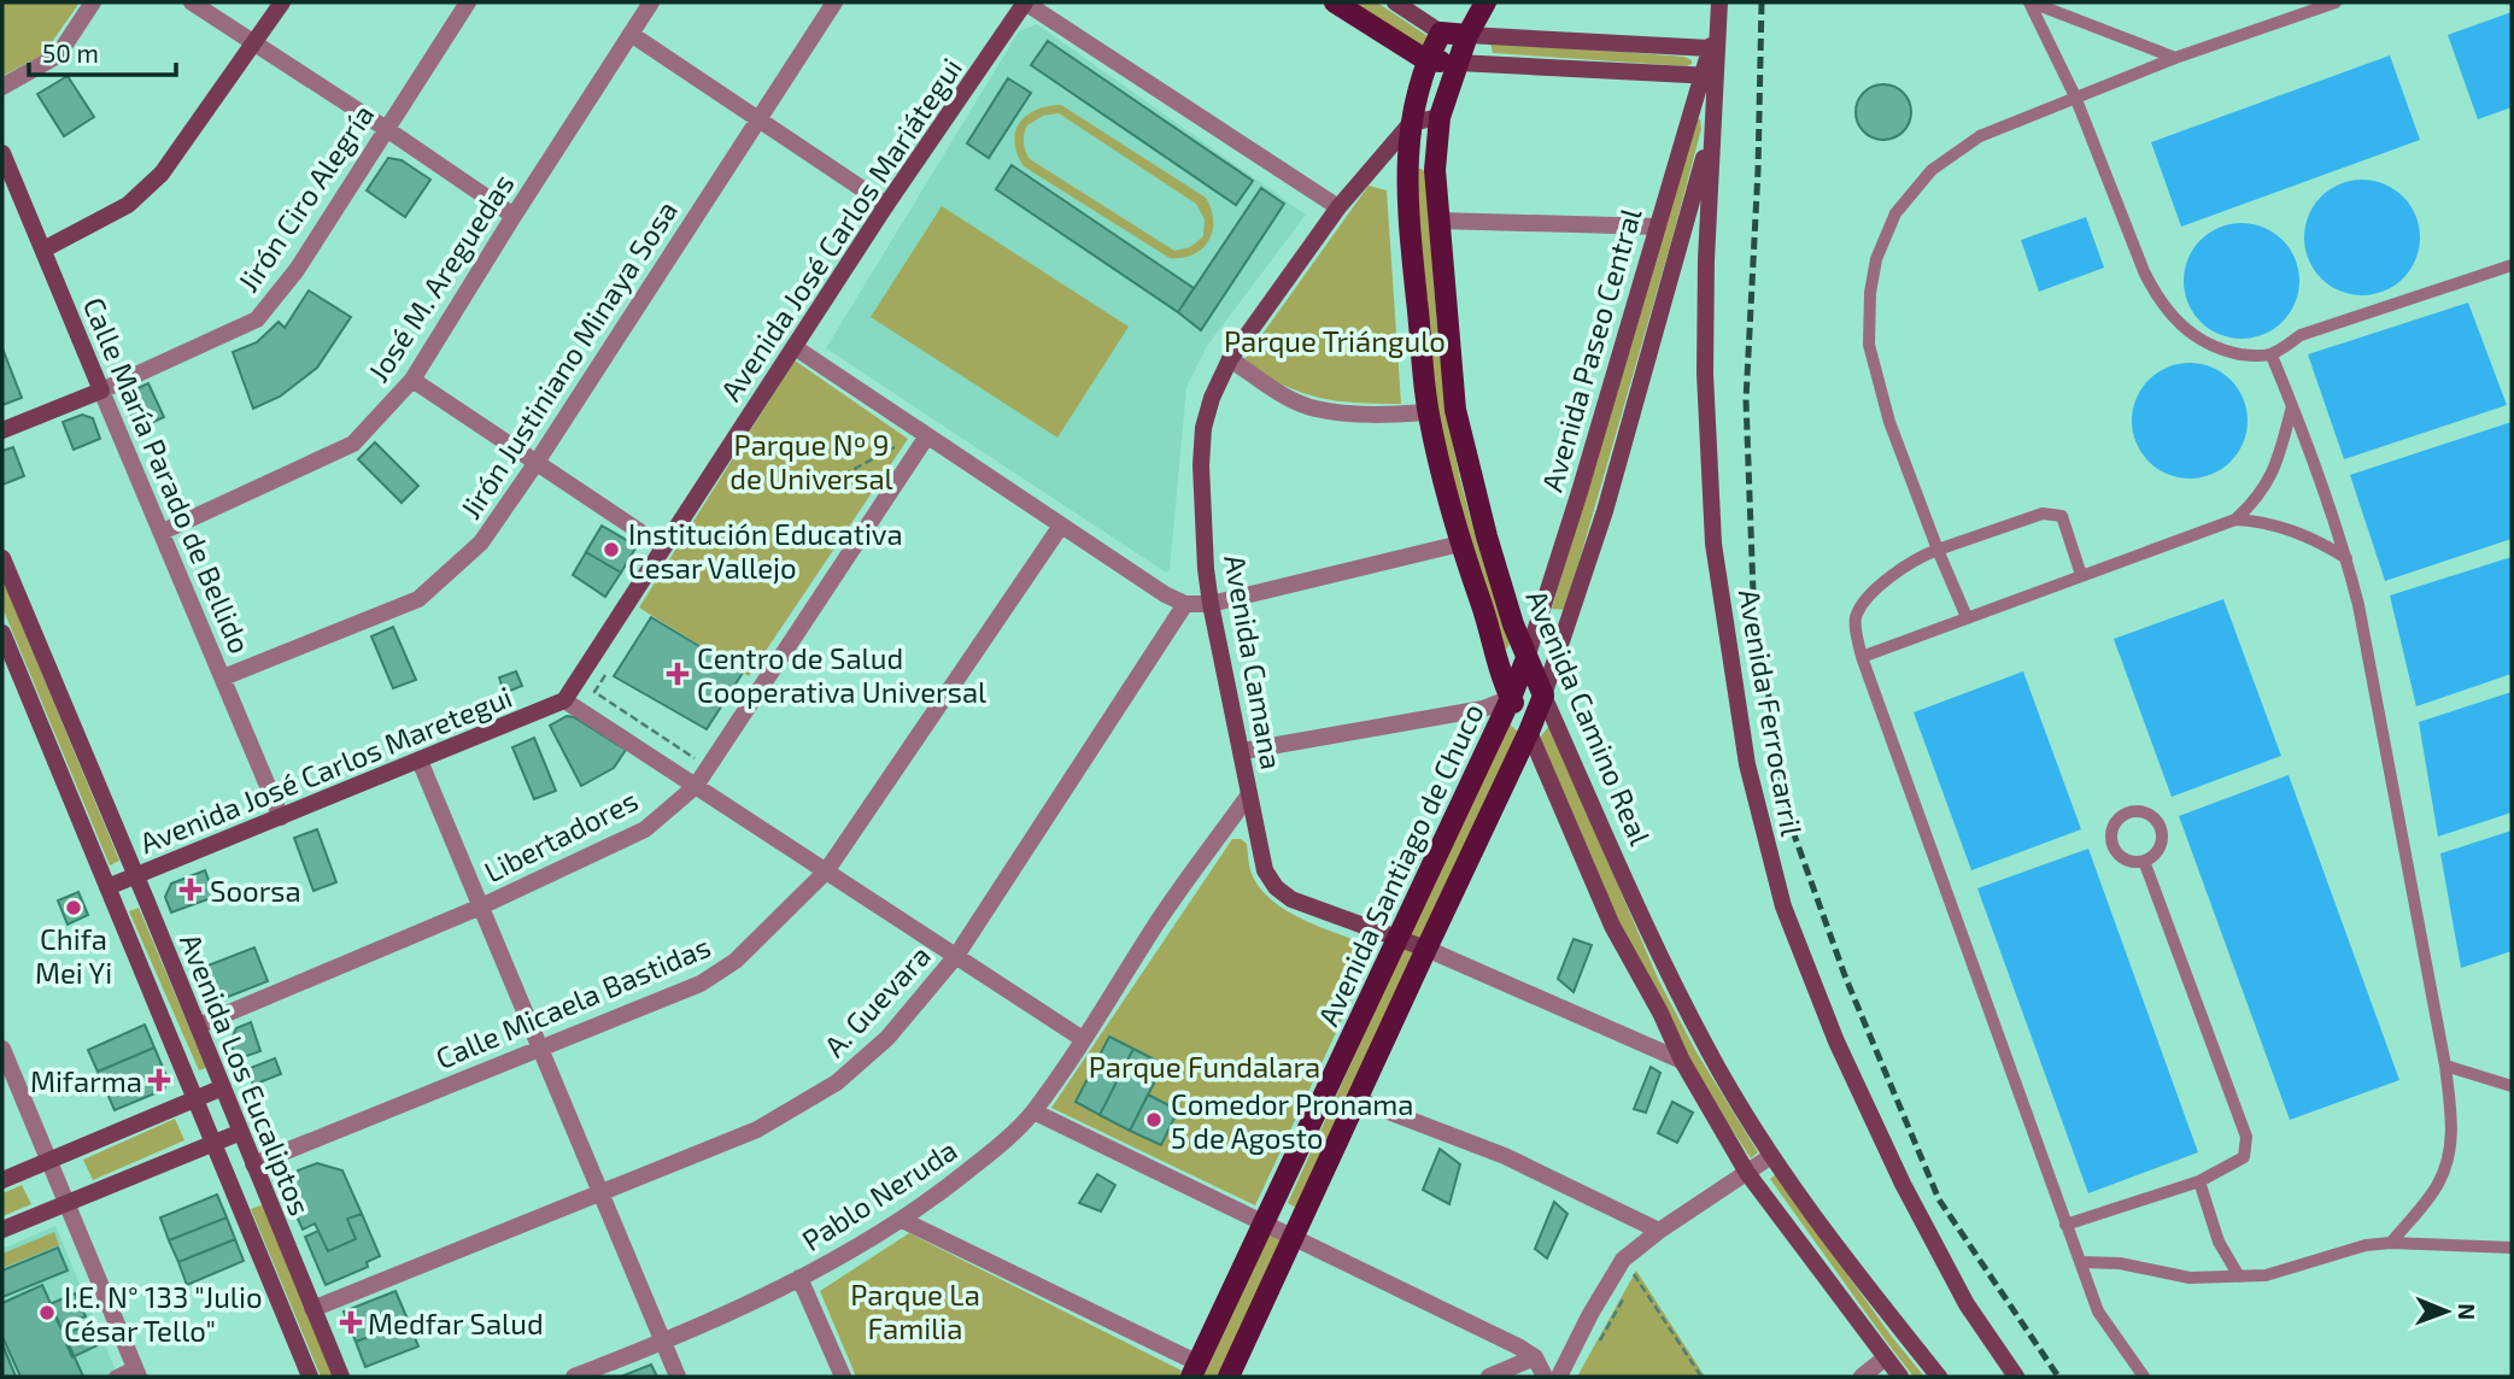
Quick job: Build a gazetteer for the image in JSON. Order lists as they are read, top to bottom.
{
  "streets": {
    "main road": ["Avenida Paseo Central", "Avenida Camino Real", "Avenida Santiago de Chuco"],
    "street": [
      "Jirón Ciro Alegría",
      "Avenida José Carlos Mariátegui",
      "José M. Areguedas",
      "Jirón Justiniano Minaya Sosa",
      "Calle María Parado de Bellido",
      "Avenida Camana",
      "Avenida Ferrocarril",
      "Avenida José Carlos Maretegui",
      "Libertadores",
      "A. Guevara",
      "Calle Micaela Bastidas",
      "Avenida Los Eucaliptos",
      "Pablo Neruda"
    ]
  },
  "crossings": [
    ["Jirón Ciro Alegría", "Calle María Parado de Bellido"],
    ["Avenida José Carlos Mariátegui", "Avenida José Carlos Maretegui"],
    ["José M. Areguedas", "Calle María Parado de Bellido"],
    ["Avenida Paseo Central", "Avenida Ferrocarril"],
    ["Avenida Paseo Central", "Avenida Camino Real"],
    ["Avenida Paseo Central", "Avenida Santiago de Chuco"],
    ["Jirón Justiniano Minaya Sosa", "Calle María Parado de Bellido"],
    ["Calle María Parado de Bellido", "Avenida José Carlos Maretegui"],
    ["Avenida Camana", "Avenida Camino Real"],
    ["Avenida Camana", "Avenida Santiago de Chuco"],
    ["Avenida Camana", "Pablo Neruda"],
    ["Avenida Camino Real", "Avenida Santiago de Chuco"],
    ["Avenida José Carlos Maretegui", "Avenida Los Eucaliptos"],
    ["Libertadores", "Avenida Los Eucaliptos"],
    ["A. Guevara", "Avenida Los Eucaliptos"],
    ["Calle Micaela Bastidas", "Avenida Los Eucaliptos"]
  ],
  "parks": [
    "Parque Triángulo",
    "Parque Nº 9 de Universal",
    "Parque Fundalara",
    "Parque La Familia"
  ],
  "places": {
    "other": [
      "Institución Educativa Cesar Vallejo",
      "Chifa Mei Yi",
      "Comedor Pronama 5 de Agosto",
      "I.E. N° 133 \"Julio César Tello\""
    ],
    "health": [
      "Centro de Salud Cooperativa Universal",
      "Soorsa",
      "Mifarma",
      "Medfar Salud"
    ]
  },
  "scale_bar": "50 m",
  "north": "right"
}
